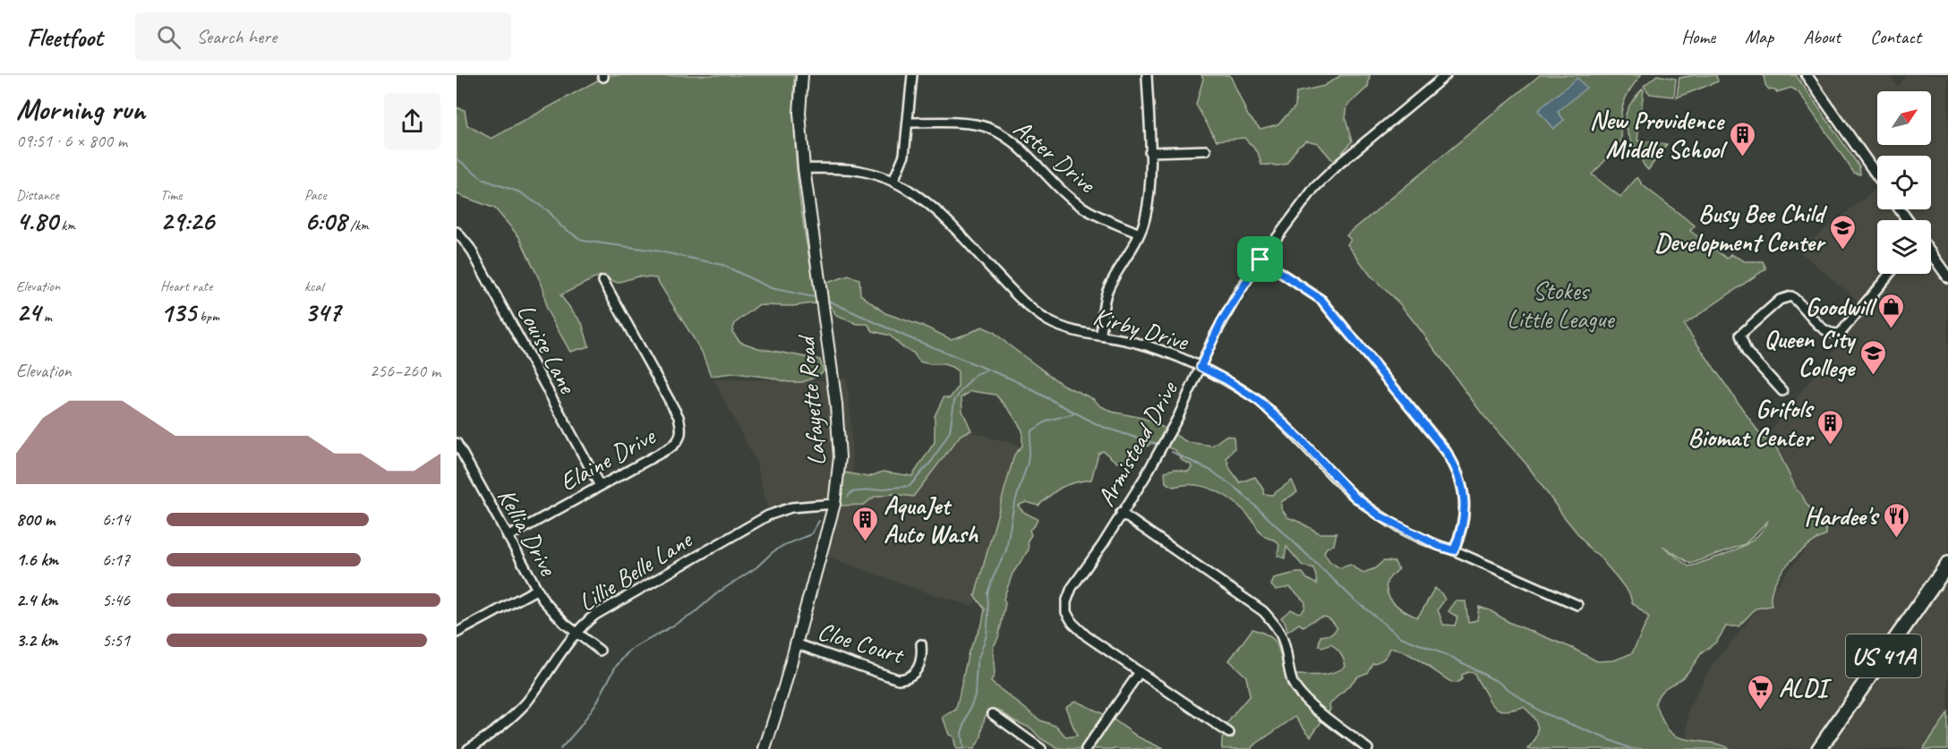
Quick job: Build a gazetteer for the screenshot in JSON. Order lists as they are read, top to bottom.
{
  "streets": {
    "highway": ["US 41A"],
    "main road": ["Lafayette Road"],
    "street": [
      "Aster Drive",
      "Kirby Drive",
      "Louise Lane",
      "Armistead Drive",
      "Elaine Drive",
      "Kellia Drive",
      "Lillie Belle Lane",
      "Cloe Court"
    ]
  },
  "crossings": [
    ["Kirby Drive", "Lafayette Road"],
    ["Kirby Drive", "Armistead Drive"],
    ["Louise Lane", "Elaine Drive"],
    ["Lafayette Road", "Lillie Belle Lane"],
    ["Lafayette Road", "Cloe Court"],
    ["Elaine Drive", "Kellia Drive"],
    ["Kellia Drive", "Lillie Belle Lane"]
  ],
  "parks": ["Stokes Little League"],
  "places": {
    "building": ["New Providence Middle School", "Grifols Biomat Center", "AquaJet Auto Wash"],
    "school or university": ["Busy Bee Child Development Center", "Queen City College"],
    "shop": ["Goodwill"],
    "restaurant": ["Hardee's"],
    "supermarket": ["ALDI"]
  },
  "north": "top right",
  "page": {
    "header": "Fleetfoot",
    "search": "Search here",
    "nav": [
      "Home",
      "Map",
      "About",
      "Contact"
    ],
    "heading": ["Morning run", "09:51 · 6 × 800 m"],
    "stats": [
      ["Distance", "4.80 km"],
      ["Time", "29:26"],
      ["Pace", "6:08 /km"],
      ["Elevation", "24 m"],
      ["Heart rate", "135 bpm"],
      ["kcal", "347"]
    ],
    "chart": ["Elevation", "256–260 m"],
    "list": [
      {
        "name": "800 m",
        "note": "6:14"
      },
      {
        "name": "1.6 km",
        "note": "6:17"
      },
      {
        "name": "2.4 km",
        "note": "5:46"
      },
      {
        "name": "3.2 km",
        "note": "5:51"
      }
    ]
  }
}
